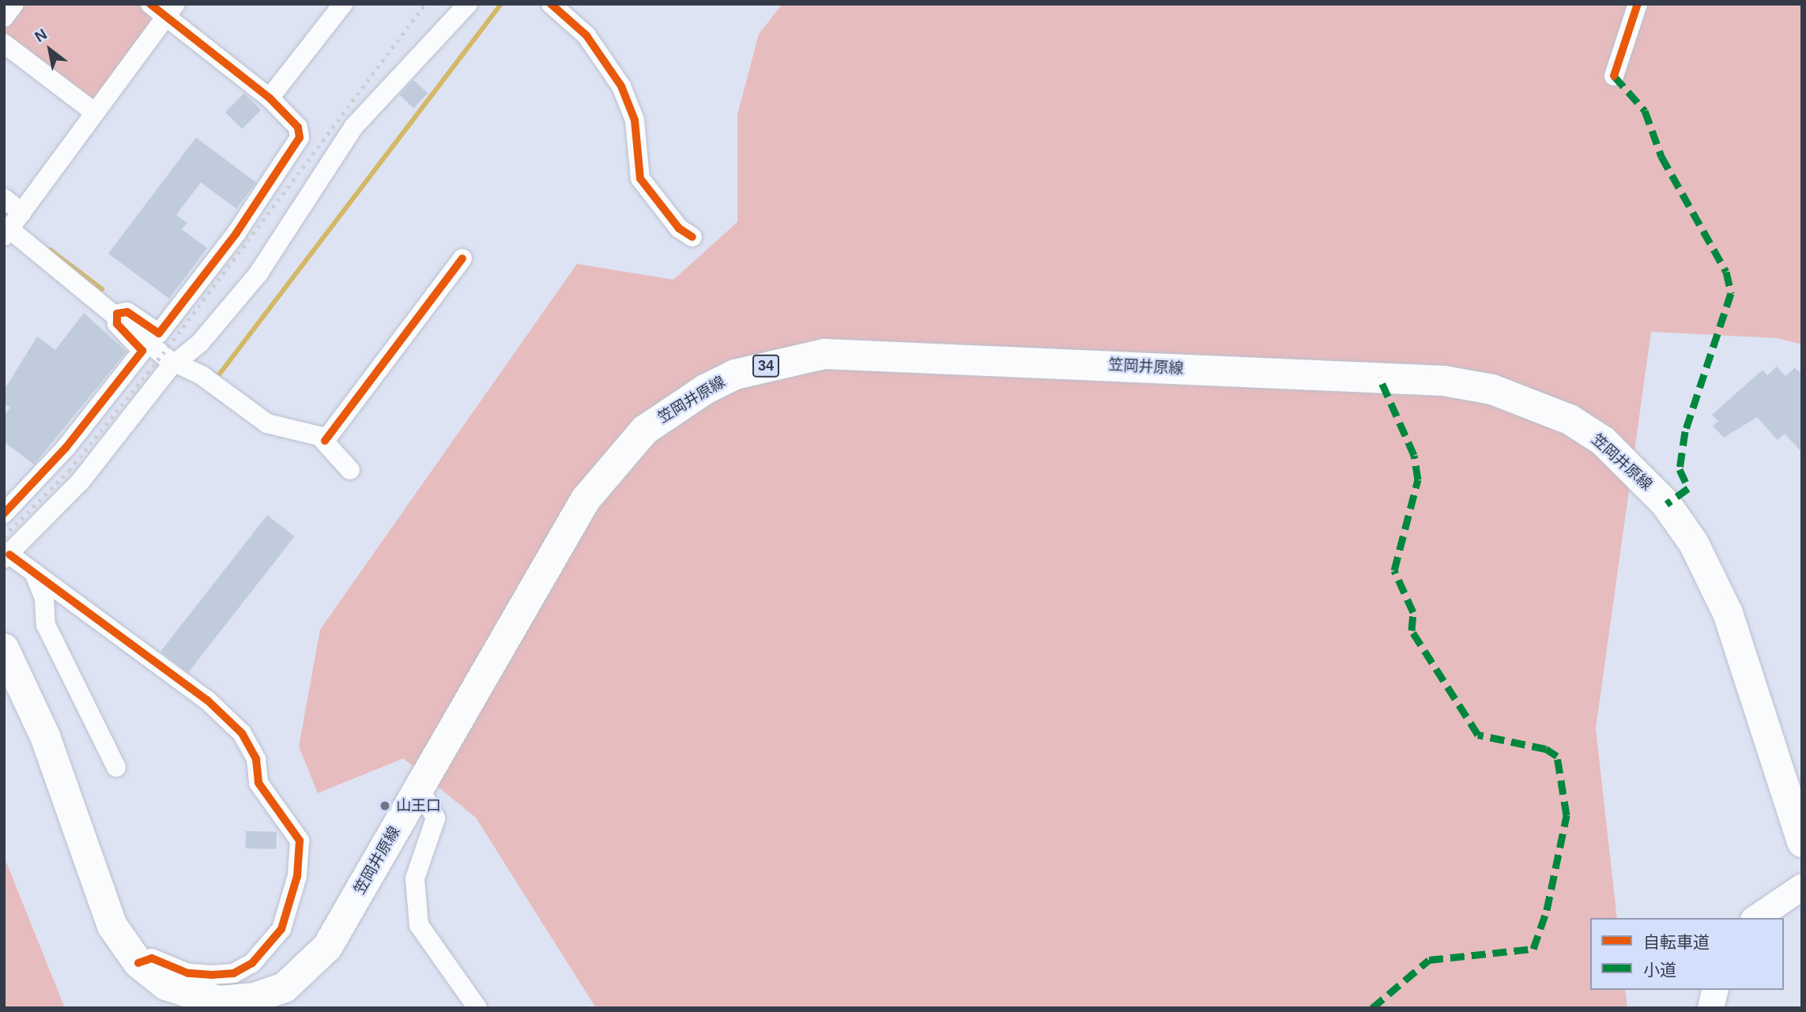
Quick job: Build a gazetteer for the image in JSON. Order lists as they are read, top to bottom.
{
  "streets": {
    "main road": ["34", "笠岡井原線"]
  },
  "places": ["山王口"],
  "legend": ["自転車道", "小道"],
  "north": "top left"
}
